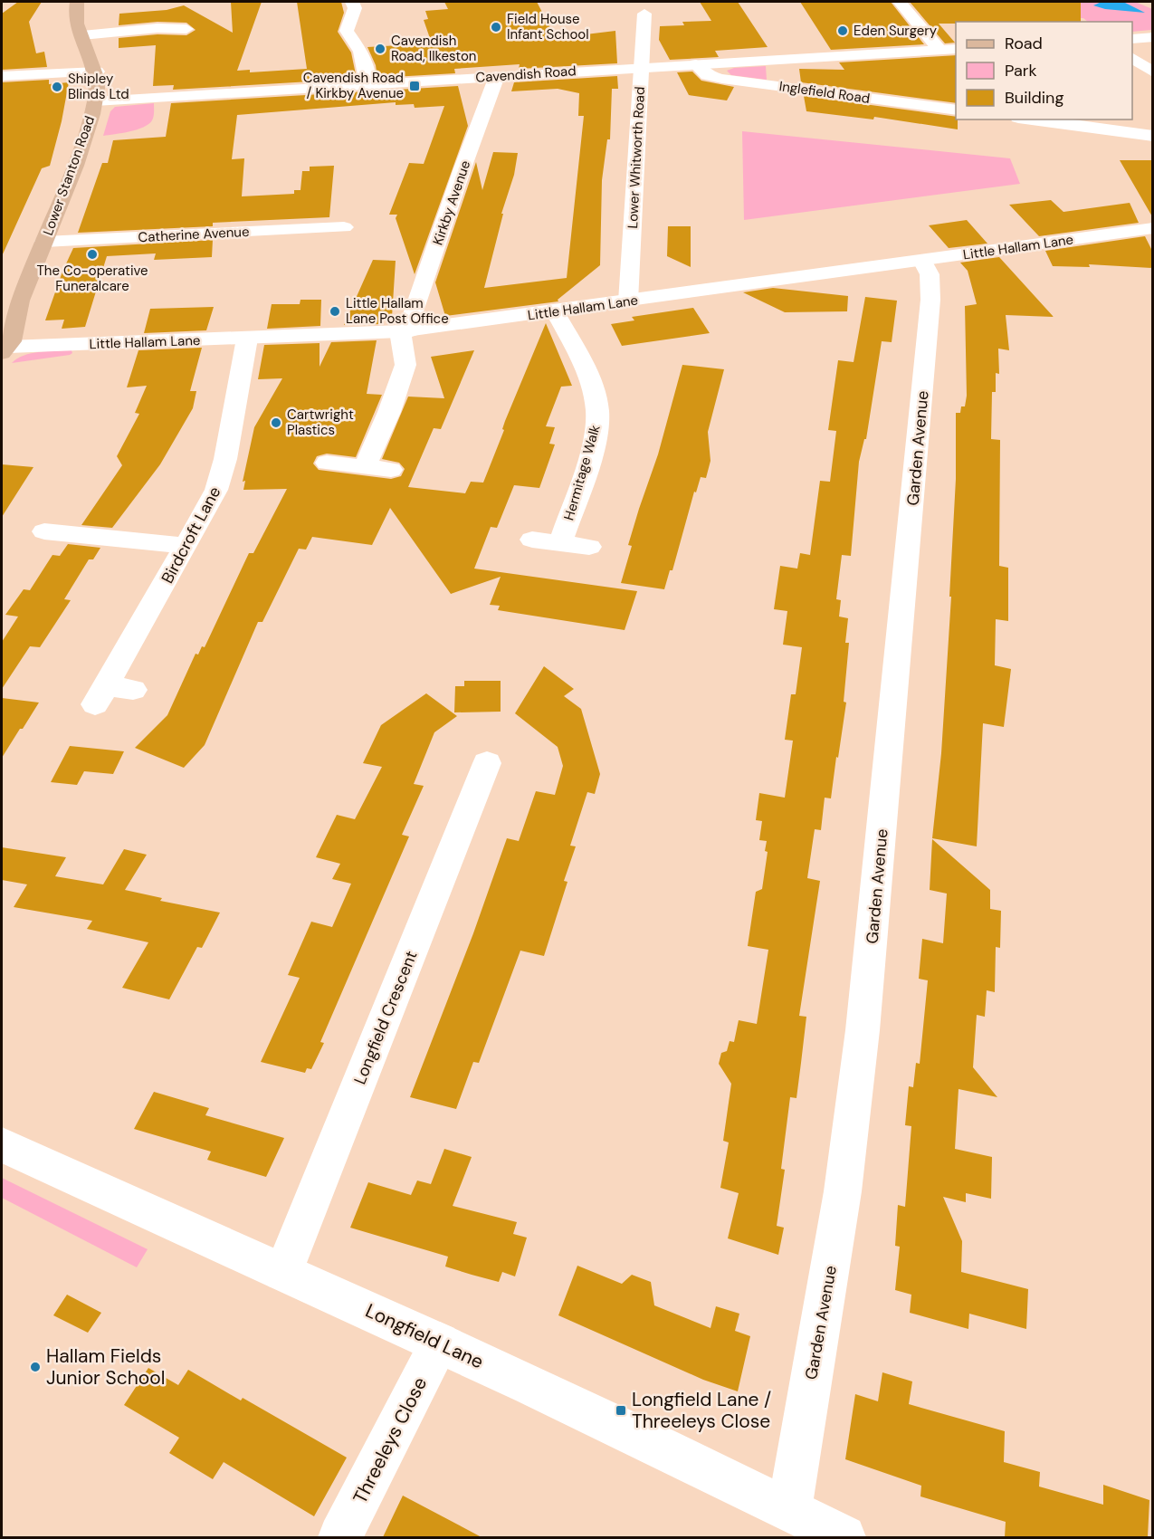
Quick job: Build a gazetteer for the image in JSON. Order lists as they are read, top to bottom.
{
  "streets": {
    "main road": ["Lower Stanton Road"],
    "street": [
      "Cavendish Road",
      "Inglefield Road",
      "Lower Whitworth Road",
      "Kirkby Avenue",
      "Catherine Avenue",
      "Little Hallam Lane",
      "Garden Avenue",
      "Hermitage Walk",
      "Birdcroft Lane",
      "Longfield Crescent",
      "Longfield Lane",
      "Threeleys Close"
    ]
  },
  "crossings": [
    ["Cavendish Road", "Inglefield Road"],
    ["Cavendish Road", "Lower Whitworth Road"],
    ["Cavendish Road", "Lower Stanton Road"],
    ["Cavendish Road", "Kirkby Avenue"],
    ["Lower Whitworth Road", "Little Hallam Lane"],
    ["Lower Stanton Road", "Catherine Avenue"],
    ["Lower Stanton Road", "Little Hallam Lane"],
    ["Kirkby Avenue", "Little Hallam Lane"],
    ["Little Hallam Lane", "Garden Avenue"],
    ["Little Hallam Lane", "Hermitage Walk"],
    ["Little Hallam Lane", "Birdcroft Lane"],
    ["Garden Avenue", "Longfield Lane"],
    ["Longfield Crescent", "Longfield Lane"],
    ["Longfield Lane", "Threeleys Close"]
  ],
  "places": {
    "other": [
      "Field House Infant School",
      "Eden Surgery",
      "Cavendish Road, Ilkeston",
      "Shipley Blinds Ltd",
      "The Co-operative Funeralcare",
      "Little Hallam Lane Post Office",
      "Cartwright Plastics",
      "Hallam Fields Junior School"
    ],
    "transit": ["Cavendish Road / Kirkby Avenue", "Longfield Lane / Threeleys Close"]
  },
  "legend": ["Road", "Park", "Building"]
}
